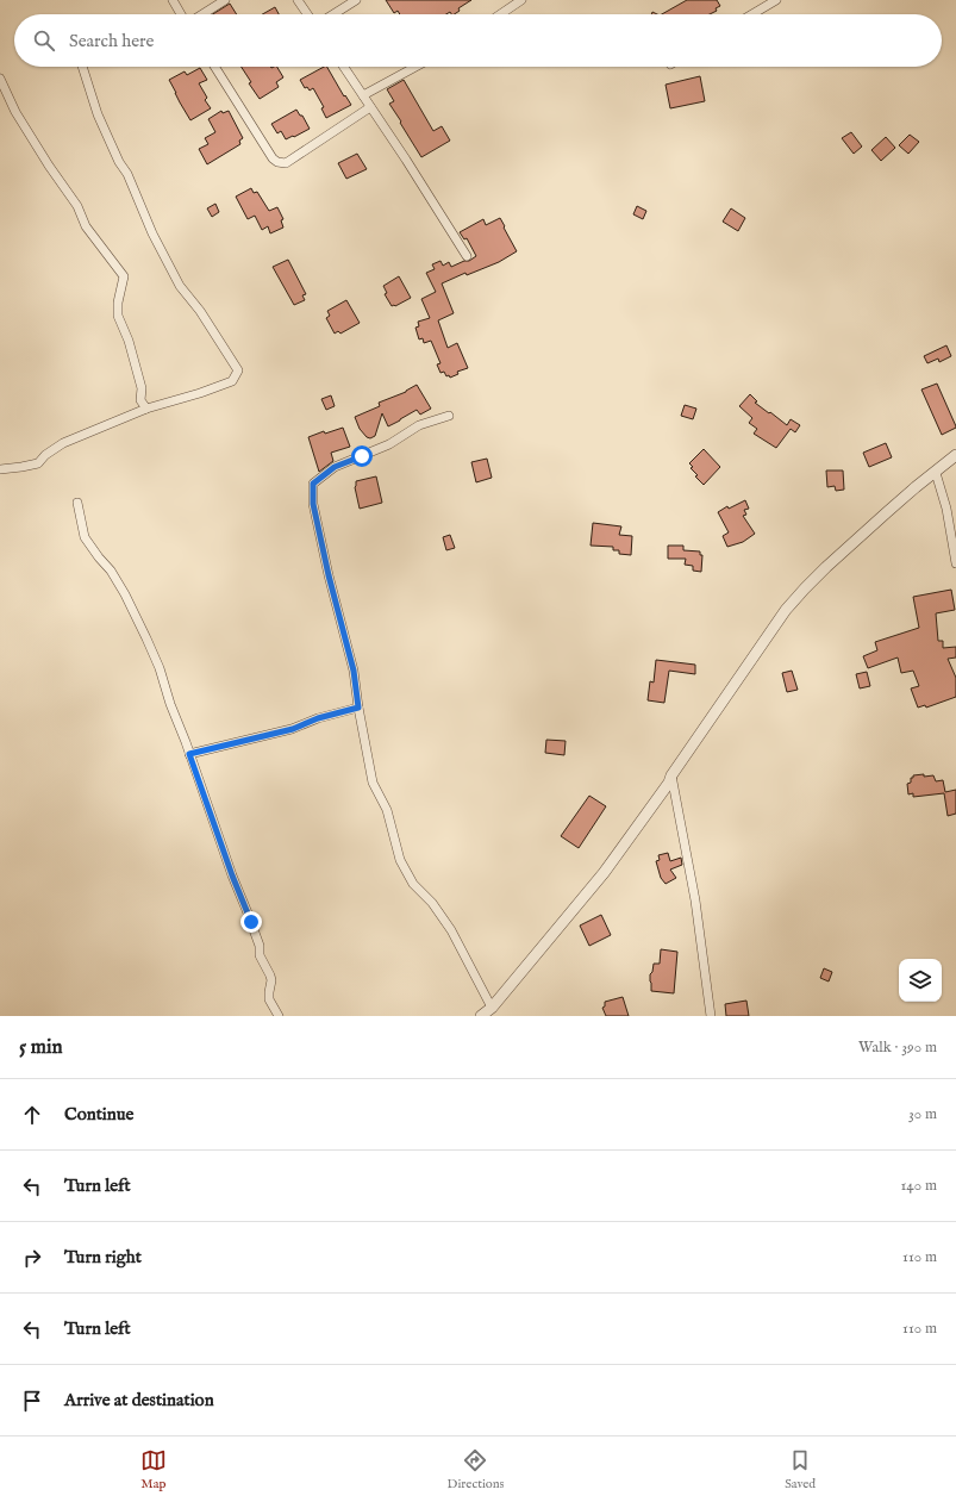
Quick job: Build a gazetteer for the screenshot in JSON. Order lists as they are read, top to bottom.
{
  "page": {
    "search": "Search here",
    "heading": ["5 min", "Walk · 390 m"],
    "list": [
      ["Continue", "30 m"],
      ["Turn left", "140 m"],
      ["Turn right", "110 m"],
      ["Turn left", "110 m"],
      "Arrive at destination"
    ],
    "nav": ["Map", "Directions", "Saved"]
  }
}
